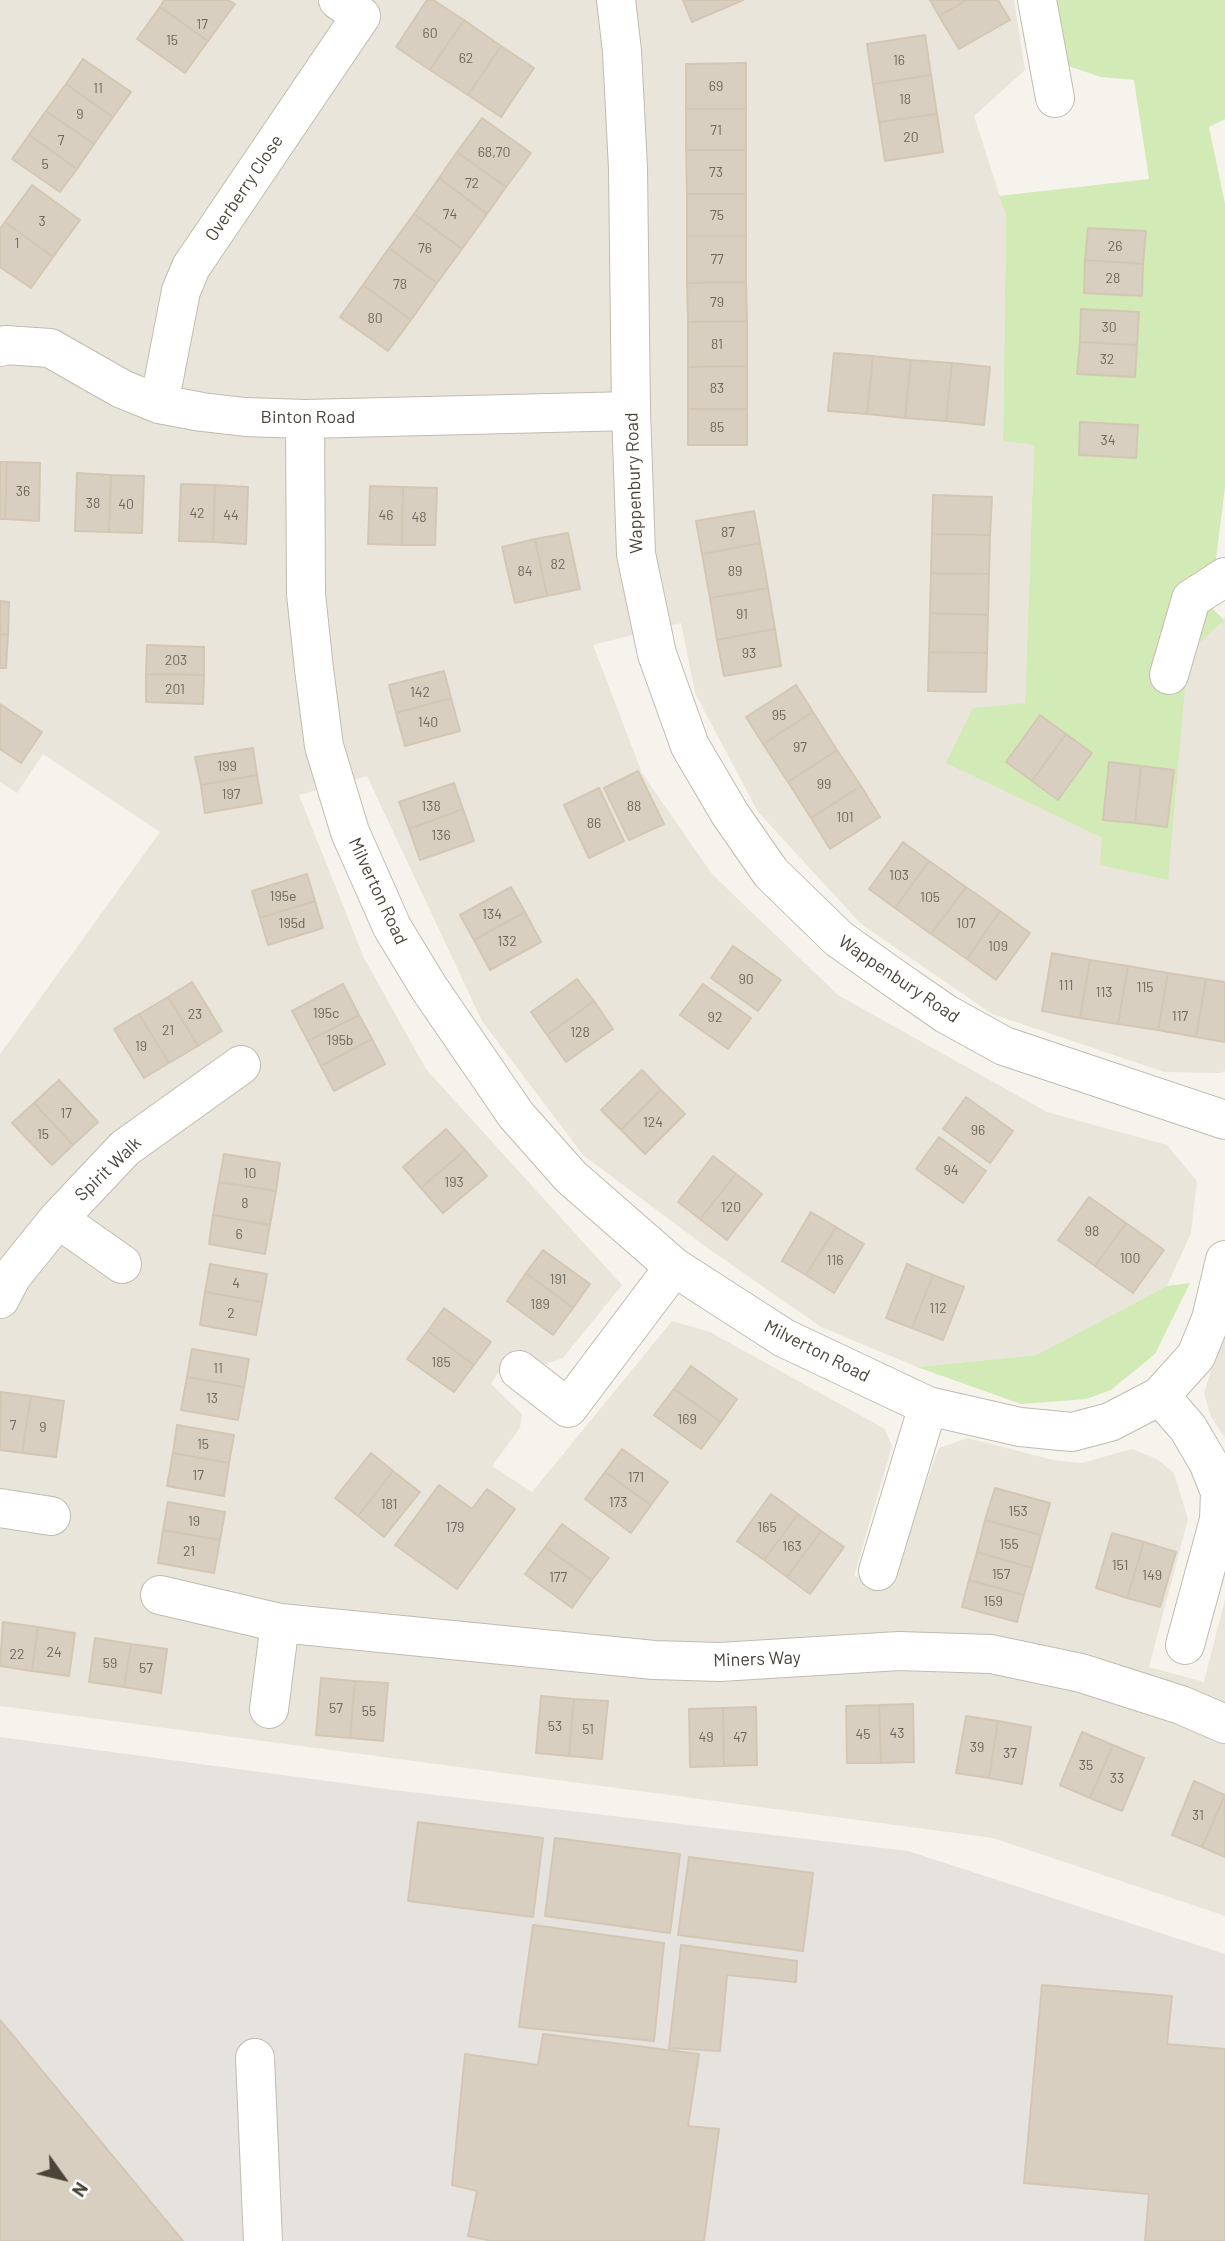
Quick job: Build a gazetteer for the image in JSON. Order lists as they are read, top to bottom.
{
  "streets": {
    "street": [
      "Overberry Close",
      "Binton Road",
      "Wappenbury Road",
      "Milverton Road",
      "Spirit Walk",
      "Miners Way"
    ]
  },
  "crossings": [
    ["Overberry Close", "Binton Road"],
    ["Binton Road", "Wappenbury Road"],
    ["Binton Road", "Milverton Road"]
  ],
  "house_numbers": [
    "17",
    "60",
    "15",
    "62",
    "16",
    "69",
    "11",
    "18",
    "9",
    "71",
    "20",
    "7",
    "68,70",
    "5",
    "73",
    "72",
    "74",
    "75",
    "3",
    "1",
    "26",
    "76",
    "77",
    "28",
    "78",
    "79",
    "80",
    "30",
    "81",
    "32",
    "83",
    "85",
    "34",
    "36",
    "38",
    "40",
    "42",
    "44",
    "46",
    "48",
    "87",
    "82",
    "84",
    "89",
    "91",
    "93",
    "203",
    "201",
    "142",
    "95",
    "140",
    "97",
    "199",
    "99",
    "197",
    "138",
    "88",
    "101",
    "86",
    "136",
    "103",
    "195e",
    "105",
    "134",
    "195d",
    "107",
    "132",
    "109",
    "90",
    "111",
    "115",
    "113",
    "195c",
    "23",
    "117",
    "92",
    "21",
    "128",
    "195b",
    "19",
    "17",
    "124",
    "96",
    "15",
    "94",
    "10",
    "193",
    "8",
    "120",
    "98",
    "6",
    "100",
    "116",
    "191",
    "4",
    "189",
    "112",
    "2",
    "185",
    "11",
    "13",
    "169",
    "7",
    "9",
    "15",
    "17",
    "171",
    "173",
    "181",
    "153",
    "19",
    "179",
    "165",
    "155",
    "163",
    "21",
    "151",
    "157",
    "149",
    "177",
    "159",
    "24",
    "22",
    "59",
    "57",
    "57",
    "55",
    "53",
    "51",
    "43",
    "45",
    "49",
    "47",
    "39",
    "37",
    "35",
    "33",
    "31"
  ],
  "north": "bottom right"
}
